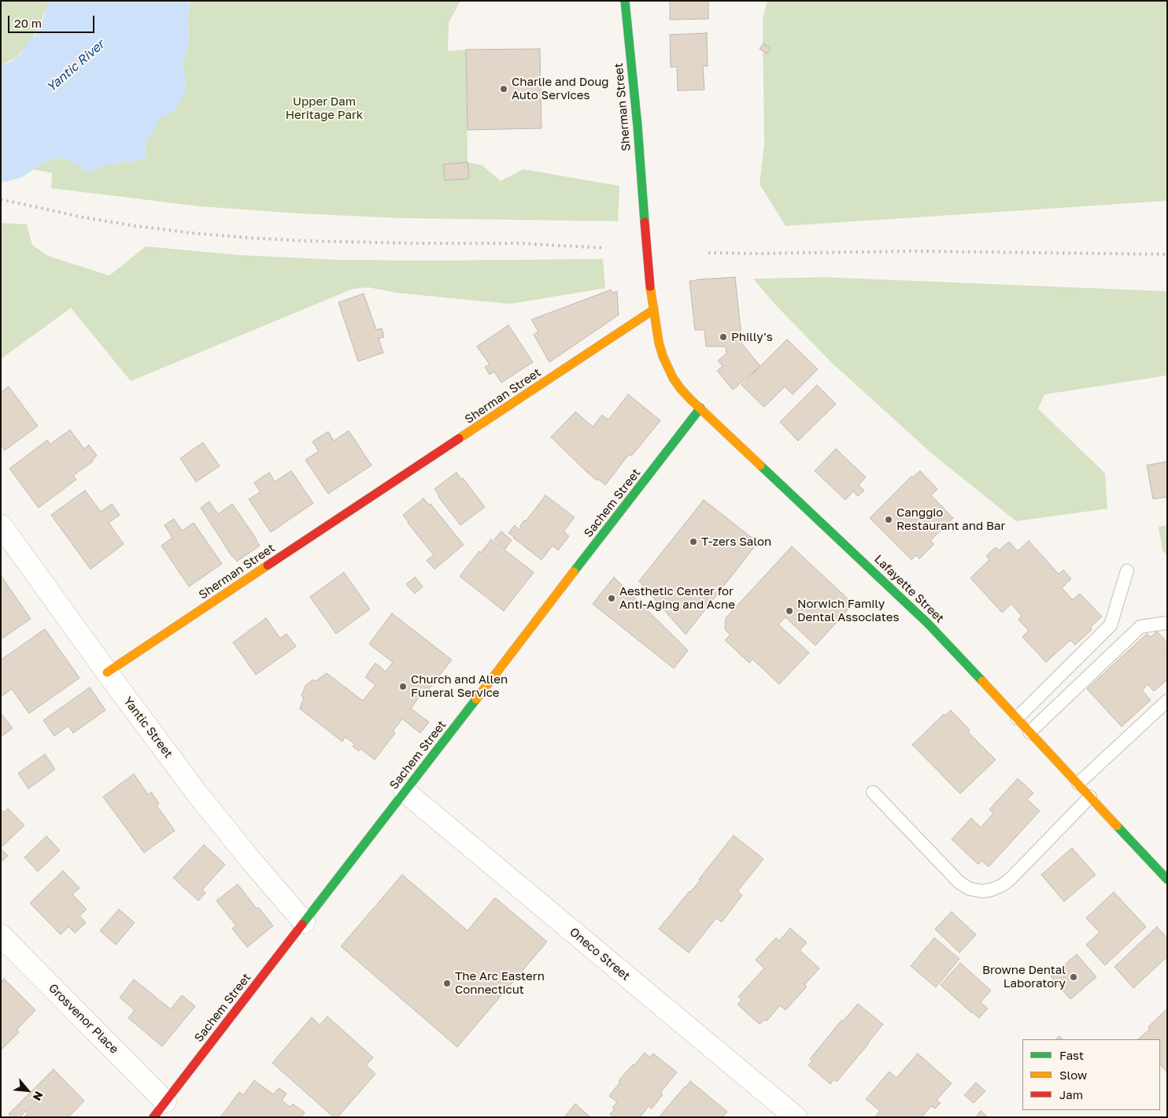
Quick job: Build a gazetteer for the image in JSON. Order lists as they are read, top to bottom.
{
  "streets": {
    "street": [
      "Sherman Street",
      "Sachem Street",
      "Lafayette Street",
      "Yantic Street",
      "Oneco Street",
      "Grosvenor Place"
    ]
  },
  "crossings": [
    ["Sherman Street", "Lafayette Street"],
    ["Sherman Street", "Yantic Street"],
    ["Sachem Street", "Lafayette Street"],
    ["Sachem Street", "Yantic Street"],
    ["Sachem Street", "Oneco Street"],
    ["Sachem Street", "Grosvenor Place"]
  ],
  "water": ["Yantic River"],
  "parks": ["Upper Dam Heritage Park"],
  "places": [
    "Charlie and Doug Auto Services",
    "Philly's",
    "Canggio Restaurant and Bar",
    "T-zers Salon",
    "Aesthetic Center for Anti-Aging and Acne",
    "Norwich Family Dental Associates",
    "Church and Allen Funeral Service",
    "Browne Dental Laboratory",
    "The Arc Eastern Connecticut"
  ],
  "legend": ["Fast", "Slow", "Jam"],
  "scale_bar": "20 m",
  "north": "bottom right"
}
